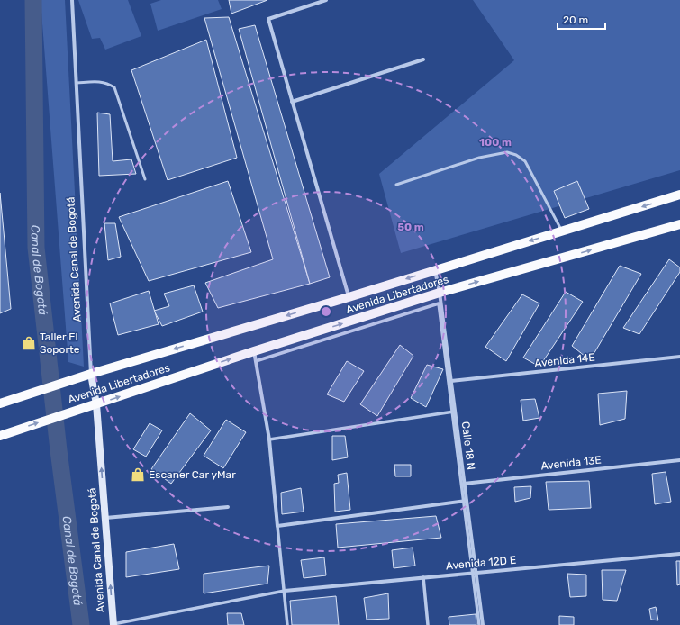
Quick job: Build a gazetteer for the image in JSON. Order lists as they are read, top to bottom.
{
  "streets": {
    "main road": ["Avenida Canal de Bogotá", "Avenida Libertadores"],
    "street": [
      "Avenida 14E",
      "Calle 18 N",
      "Avenida 13E",
      "Avenida 12D E"
    ]
  },
  "crossings": [
    ["Avenida Canal de Bogotá", "Avenida Libertadores"],
    ["Avenida Libertadores", "Calle 18 N"],
    ["Avenida 14E", "Calle 18 N"],
    ["Calle 18 N", "Avenida 13E"],
    ["Calle 18 N", "Avenida 12D E"]
  ],
  "one_way": ["Avenida Canal de Bogotá"],
  "water": ["Canal de Bogotá"],
  "places": {
    "shop": ["Taller El Soporte", "Escaner Car yMar"]
  },
  "scale_bar": "20 m",
  "rings": ["100 m", "50 m"]
}
